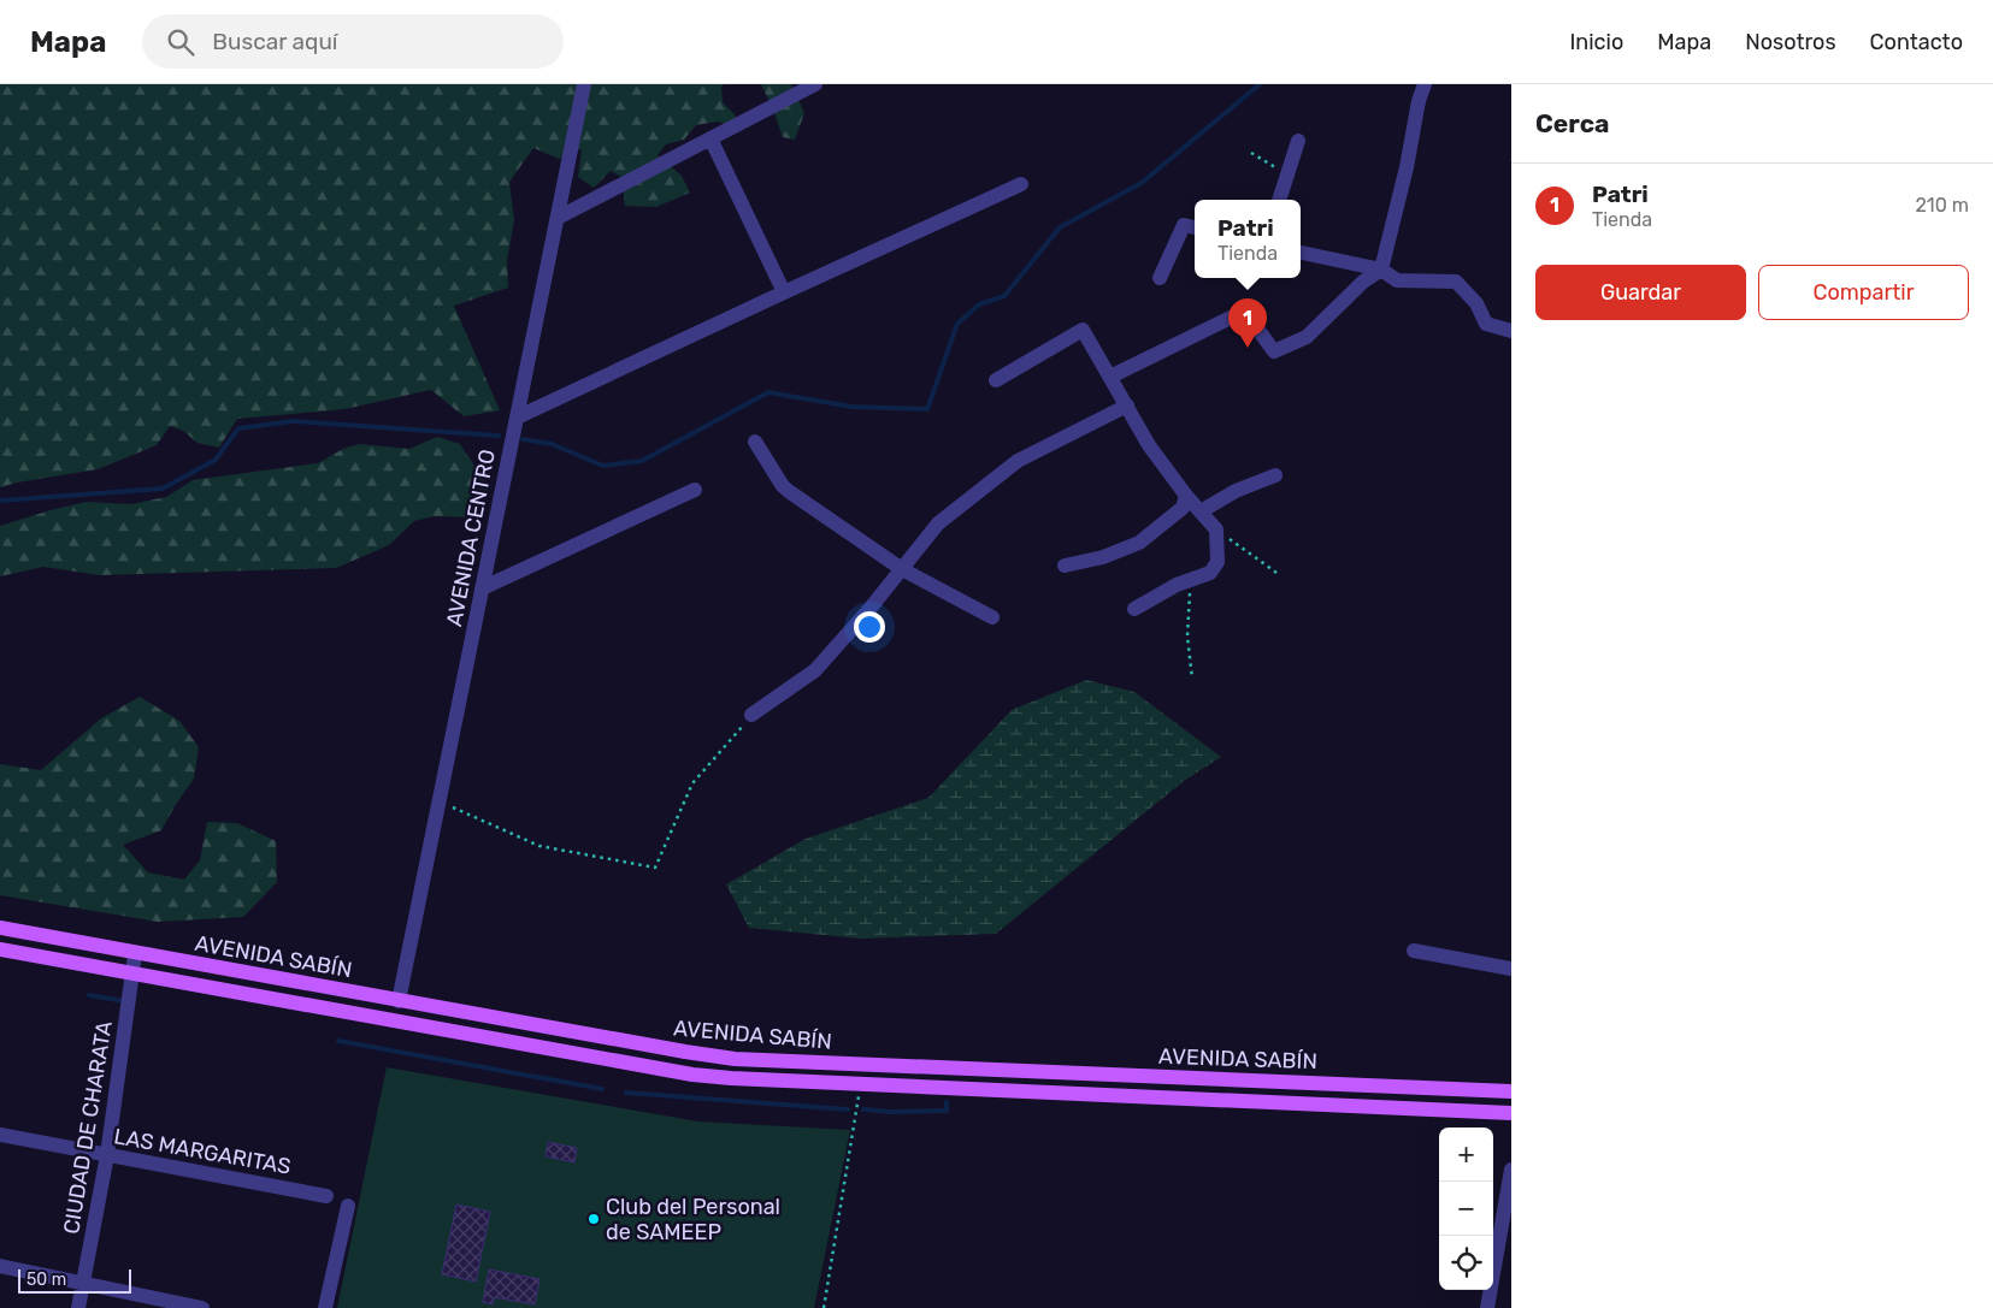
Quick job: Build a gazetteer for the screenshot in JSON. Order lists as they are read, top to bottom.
{
  "streets": {
    "main road": ["AVENIDA SABÍN"],
    "street": ["AVENIDA CENTRO", "CIUDAD DE CHARATA", "LAS MARGARITAS"]
  },
  "crossings": [
    ["AVENIDA CENTRO", "AVENIDA SABÍN"],
    ["AVENIDA SABÍN", "CIUDAD DE CHARATA"],
    ["CIUDAD DE CHARATA", "LAS MARGARITAS"]
  ],
  "places": ["Club del Personal de SAMEEP"],
  "scale_bar": "50 m",
  "page": {
    "header": "Mapa",
    "search": "Buscar aquí",
    "nav": [
      "Inicio",
      "Mapa",
      "Nosotros",
      "Contacto"
    ],
    "heading": "Cerca",
    "list": [
      {
        "mark": "1",
        "name": "Patri",
        "note": "Tienda",
        "value": "210 m"
      }
    ],
    "popup": ["Patri", "Tienda"],
    "buttons": ["Guardar", "Compartir"],
    "pins": "1",
    "map_buttons": ["+", "−"],
    "scale": "50 m"
  }
}
